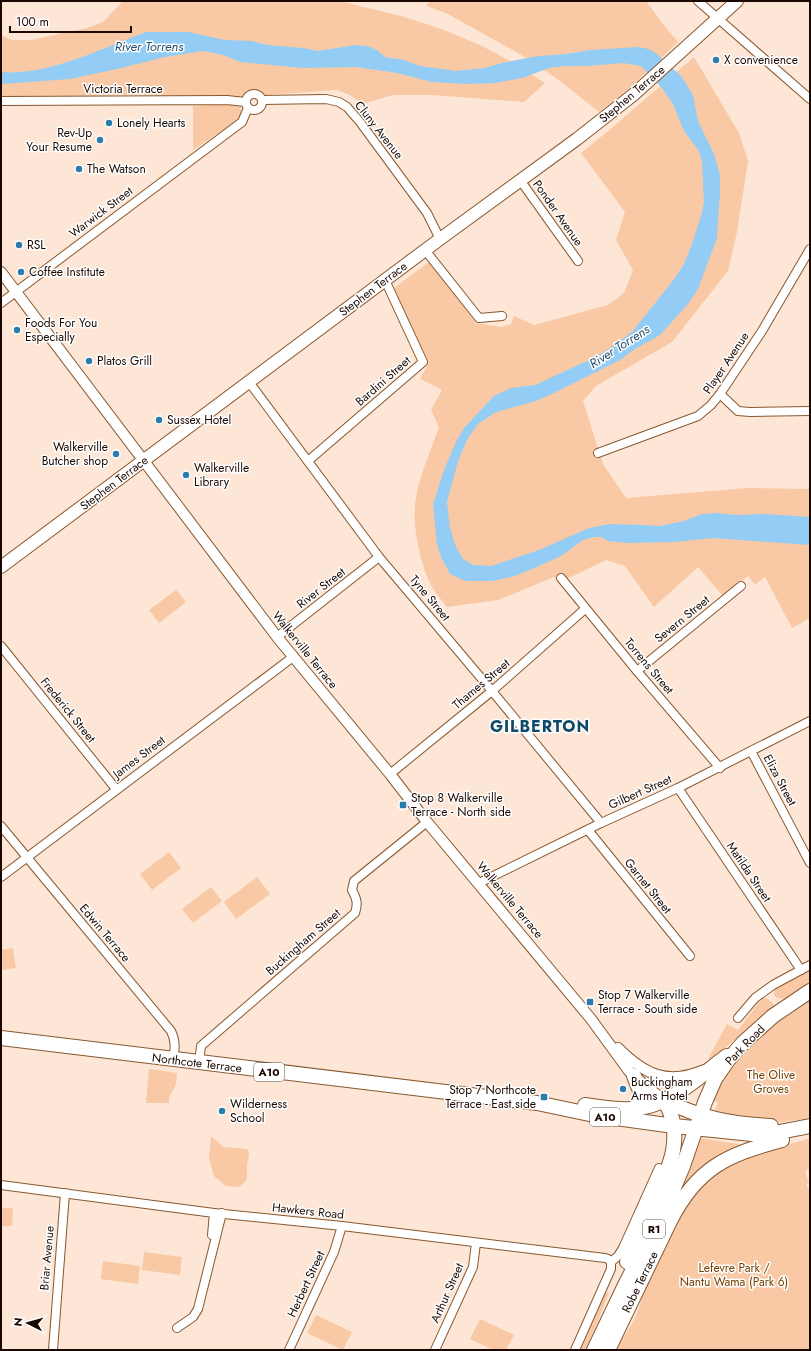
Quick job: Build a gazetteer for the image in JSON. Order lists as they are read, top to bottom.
{
  "streets": {
    "highway": [
      "Park Road",
      "Northcote Terrace",
      "A10",
      "R1",
      "Robe Terrace"
    ],
    "main road": ["Stephen Terrace"],
    "street": [
      "Victoria Terrace",
      "Cluny Avenue",
      "Warwick Street",
      "Ponder Avenue",
      "Player Avenue",
      "Bardini Street",
      "River Street",
      "Tyne Street",
      "Severn Street",
      "Walkerville Terrace",
      "Torrens Street",
      "Thames Street",
      "Frederick Street",
      "James Street",
      "Eliza Street",
      "Gilbert Street",
      "Matilda Street",
      "Garnet Street",
      "Edwin Terrace",
      "Buckingham Street",
      "Hawkers Road",
      "Briar Avenue",
      "Herbert Street",
      "Arthur Street"
    ]
  },
  "crossings": [
    ["Victoria Terrace", "Cluny Avenue"],
    ["Victoria Terrace", "Warwick Street"],
    ["Stephen Terrace", "Cluny Avenue"],
    ["Stephen Terrace", "Ponder Avenue"],
    ["Stephen Terrace", "Bardini Street"],
    ["Stephen Terrace", "Tyne Street"],
    ["Stephen Terrace", "Walkerville Terrace"],
    ["Cluny Avenue", "Warwick Street"],
    ["Warwick Street", "Walkerville Terrace"],
    ["Bardini Street", "Tyne Street"],
    ["River Street", "Tyne Street"],
    ["River Street", "Walkerville Terrace"],
    ["Tyne Street", "Thames Street"],
    ["Tyne Street", "Gilbert Street"],
    ["Severn Street", "Torrens Street"],
    ["Walkerville Terrace", "Thames Street"],
    ["Walkerville Terrace", "James Street"],
    ["Walkerville Terrace", "Gilbert Street"],
    ["Walkerville Terrace", "Buckingham Street"],
    ["Walkerville Terrace", "Northcote Terrace"],
    ["Torrens Street", "Thames Street"],
    ["Torrens Street", "Gilbert Street"],
    ["Frederick Street", "James Street"],
    ["James Street", "Edwin Terrace"],
    ["Eliza Street", "Gilbert Street"],
    ["Gilbert Street", "Matilda Street"],
    ["Gilbert Street", "Garnet Street"],
    ["Edwin Terrace", "Northcote Terrace"],
    ["Buckingham Street", "Northcote Terrace"],
    ["Park Road", "Northcote Terrace"],
    ["Park Road", "Robe Terrace"],
    ["Northcote Terrace", "Robe Terrace"],
    ["Hawkers Road", "Briar Avenue"],
    ["Hawkers Road", "Herbert Street"],
    ["Hawkers Road", "Arthur Street"]
  ],
  "districts": ["GILBERTON"],
  "water": ["River Torrens"],
  "parks": ["The Olive Groves", "Lefevre Park / Nantu Wama (Park 6)"],
  "places": {
    "other": [
      "X convenience",
      "Lonely Hearts",
      "Rev-Up Your Resume",
      "The Watson",
      "RSL",
      "Coffee Institute",
      "Foods For You Especially",
      "Platos Grill",
      "Sussex Hotel",
      "Walkerville Butcher shop",
      "Walkerville Library",
      "Buckingham Arms Hotel",
      "Wilderness School"
    ],
    "transit": ["Stop 8 Walkerville Terrace - North side", "Stop 7 Walkerville Terrace - South side", "Stop 7 Northcote Terrace - East side"]
  },
  "scale_bar": "100 m",
  "north": "left"
}
